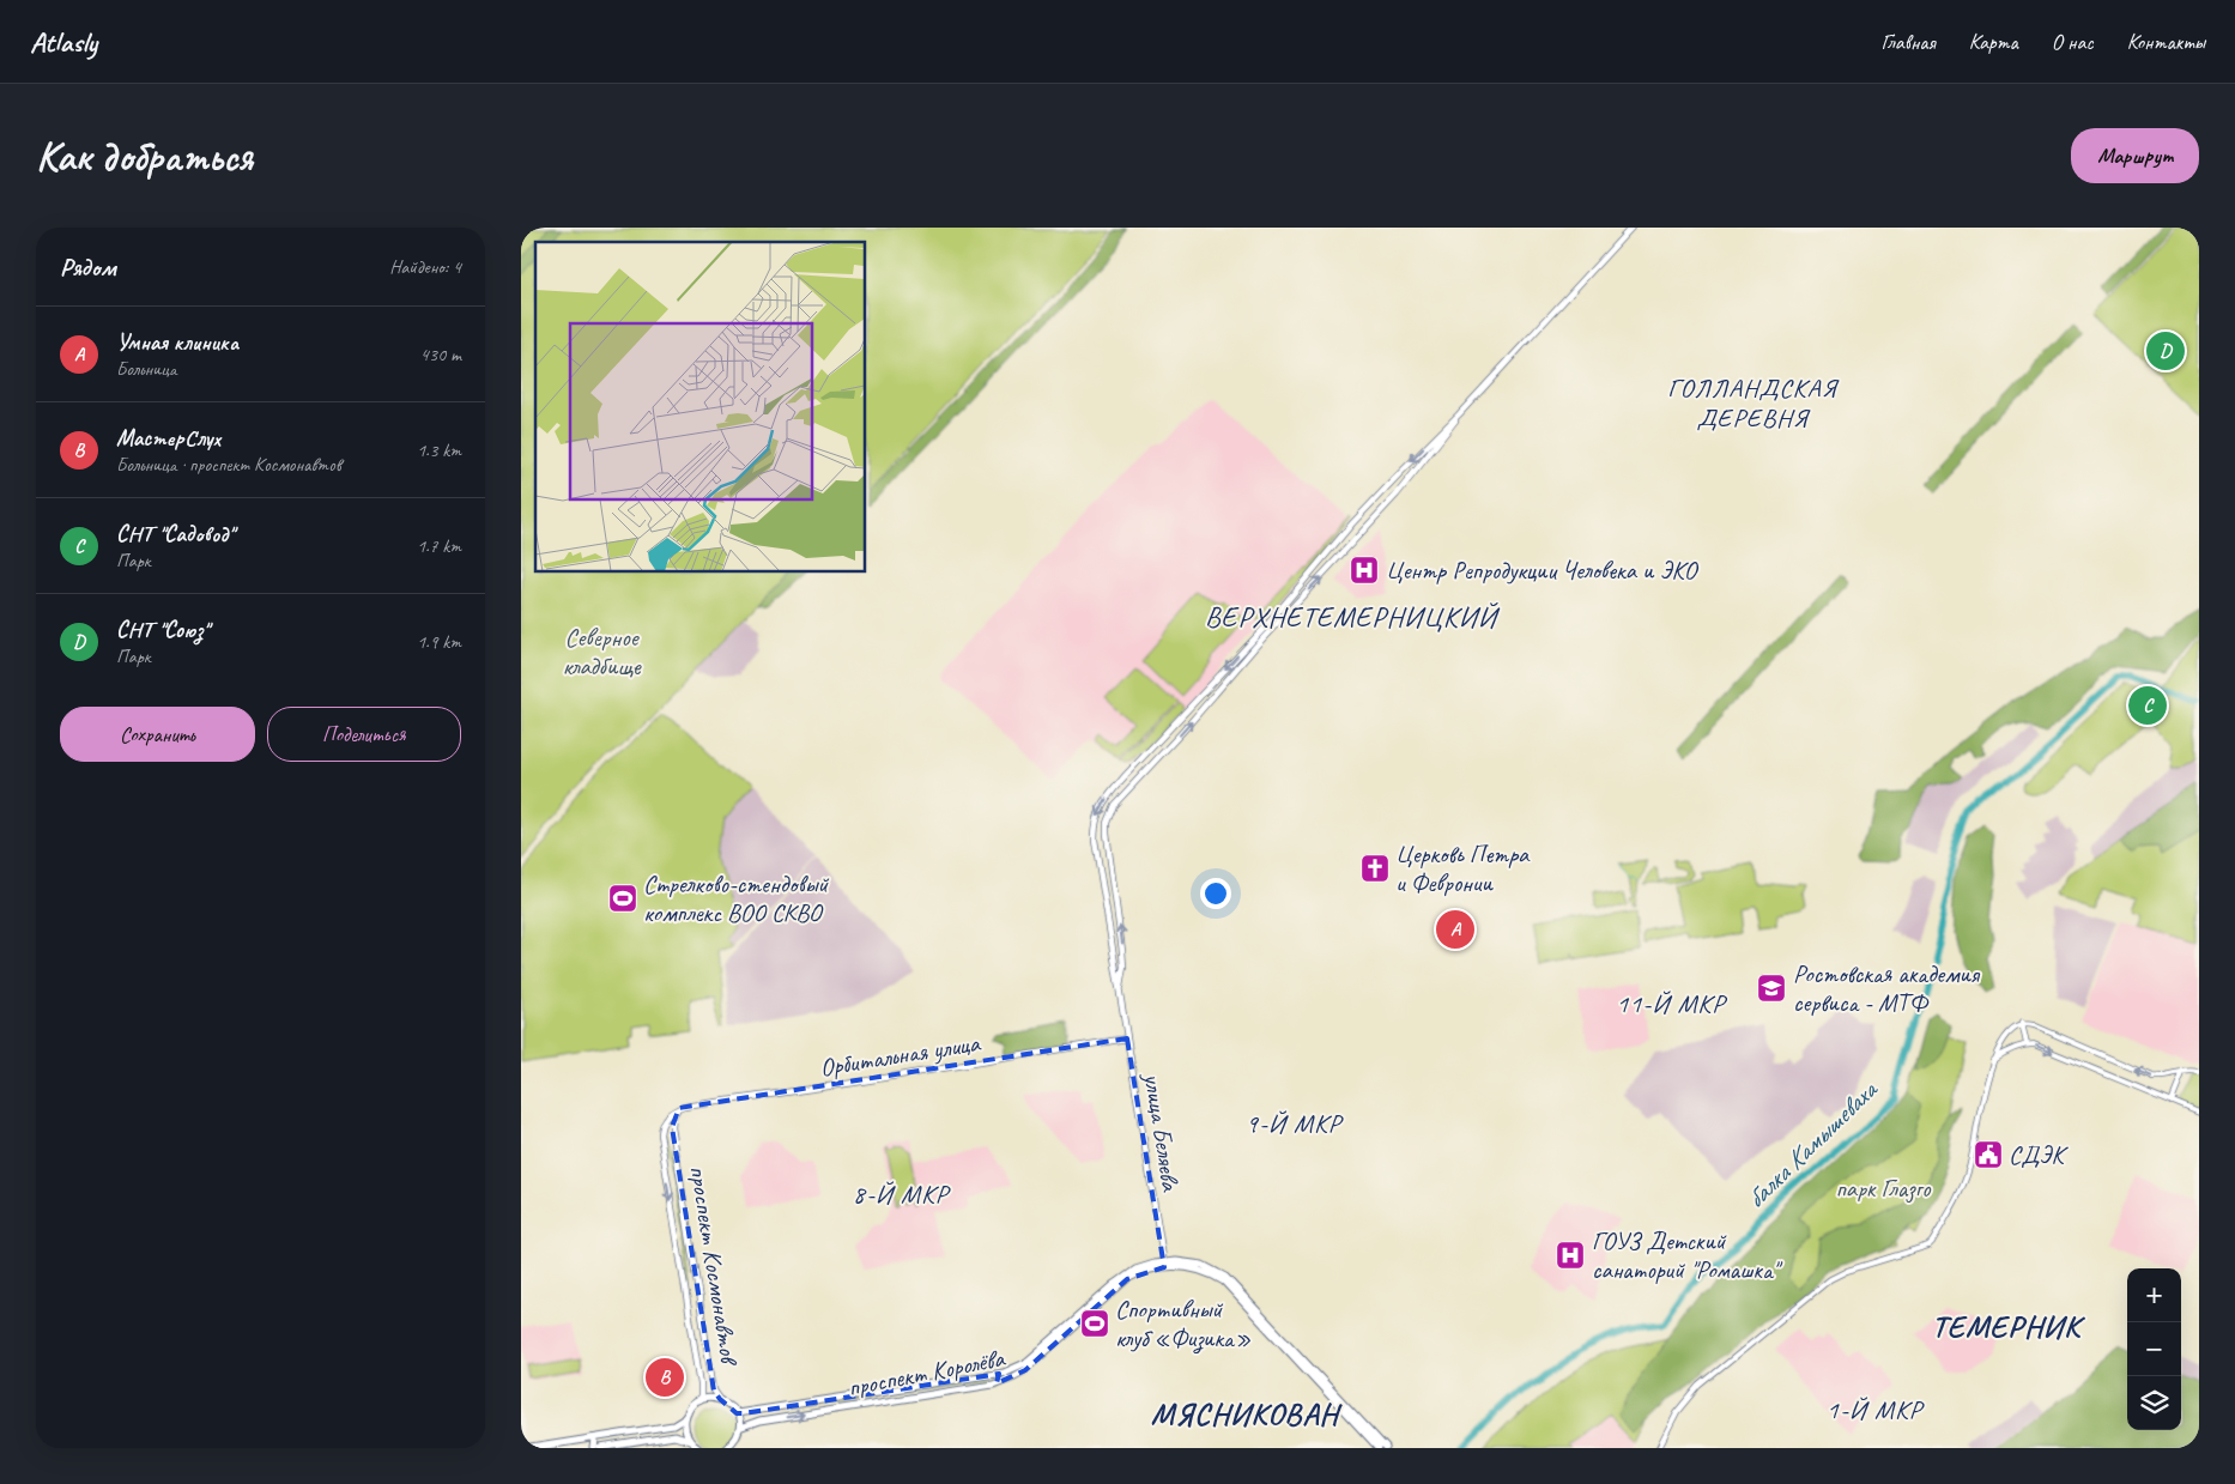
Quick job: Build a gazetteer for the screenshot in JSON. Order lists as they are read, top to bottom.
{
  "streets": {
    "main road": [
      "Орбитальная улица",
      "улица Беляева",
      "проспект Космонавтов",
      "проспект Королёва"
    ]
  },
  "crossings": [
    ["Орбитальная улица", "улица Беляева"],
    ["Орбитальная улица", "проспект Космонавтов"],
    ["улица Беляева", "проспект Королёва"]
  ],
  "districts": [
    "ГОЛЛАНДСКАЯ ДЕРЕВНЯ",
    "ВЕРХНЕТЕМЕРНИЦКИЙ",
    "11-Й МКР",
    "9-Й МКР",
    "8-Й МКР",
    "ТЕМЕРНИК",
    "1-Й МКР",
    "МЯСНИКОВАН"
  ],
  "water": ["балка Камышеваха"],
  "parks": ["Северное кладбище", "парк Глазго"],
  "places": {
    "hospital": ["Центр Репродукции Человека и ЭКО", "ГОУЗ Детский санаторий \"Ромашка\""],
    "church": ["Церковь Петра и Февронии"],
    "sports": ["Стрелково-стендовый комплекс ВОО СКВО", "Спортивный клуб «Физика»"],
    "school or university": ["Ростовская академия сервиса - МТФ"],
    "public building": ["СДЭК"]
  },
  "page": {
    "header": "Atlasly",
    "nav": [
      "Главная",
      "Карта",
      "О нас",
      "Контакты"
    ],
    "buttons": [
      "Маршрут",
      ["Сохранить", "Поделиться"]
    ],
    "title": "Как добраться",
    "heading": ["Рядом", "Найдено: 4"],
    "list": [
      {
        "mark": "A",
        "name": "Умная клиника",
        "note": "Больница",
        "value": "430 m"
      },
      {
        "mark": "B",
        "name": "МастерСлух",
        "note": "Больница · проспект Космонавтов",
        "value": "1.3 km"
      },
      {
        "mark": "C",
        "name": "СНТ \"Садовод\"",
        "note": "Парк",
        "value": "1.7 km"
      },
      {
        "mark": "D",
        "name": "СНТ \"Союз\"",
        "note": "Парк",
        "value": "1.9 km"
      }
    ],
    "pins": [
      "D",
      "C",
      "A",
      "B"
    ],
    "map_buttons": ["+", "−"]
  }
}
